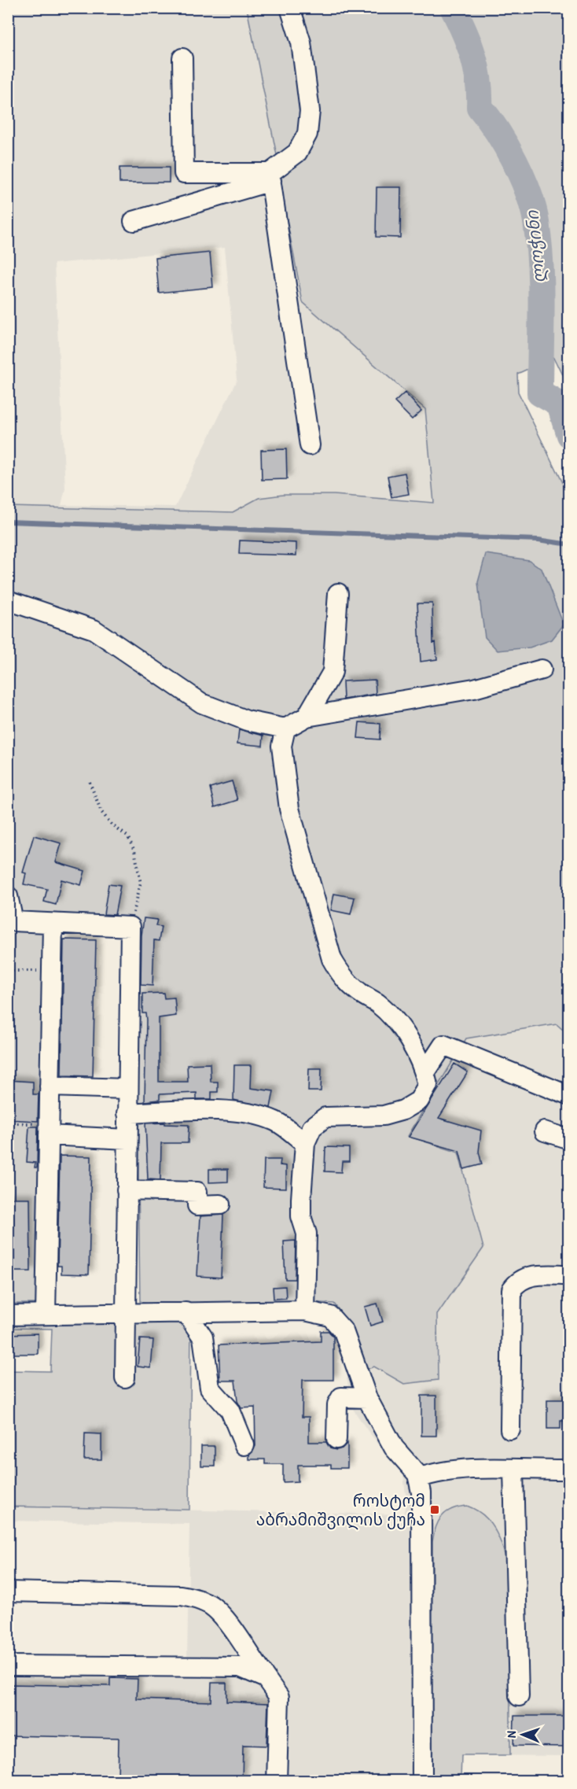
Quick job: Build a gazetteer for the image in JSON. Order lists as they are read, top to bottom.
{
  "water": ["ლოჭინი"],
  "places": {
    "transit": ["როსტომ აბრამიშვილის ქუჩა"]
  },
  "north": "left"
}
